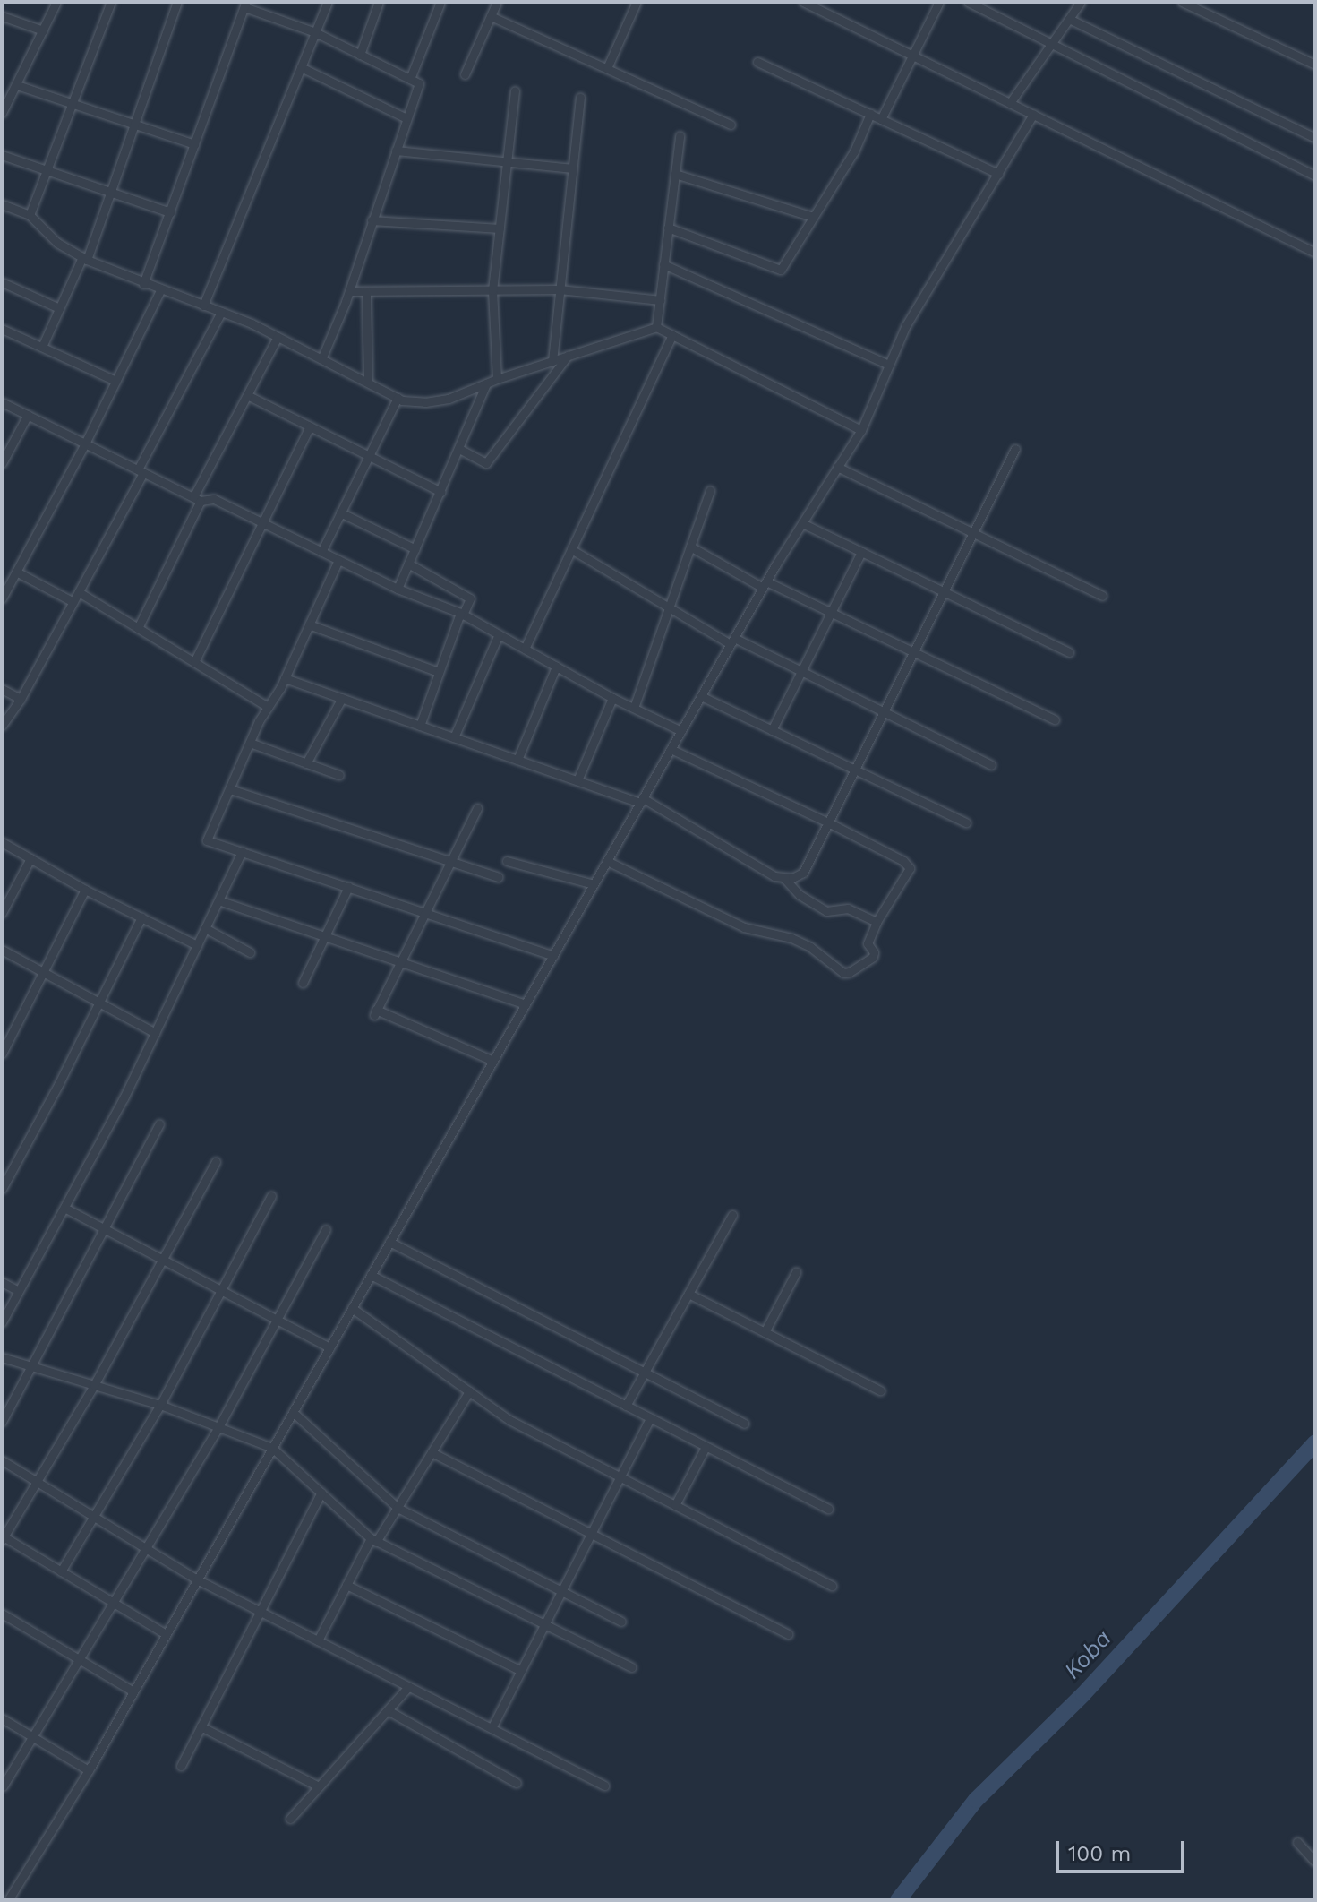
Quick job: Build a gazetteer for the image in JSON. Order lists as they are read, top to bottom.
{
  "water": ["Koba"],
  "scale_bar": "100 m"
}
